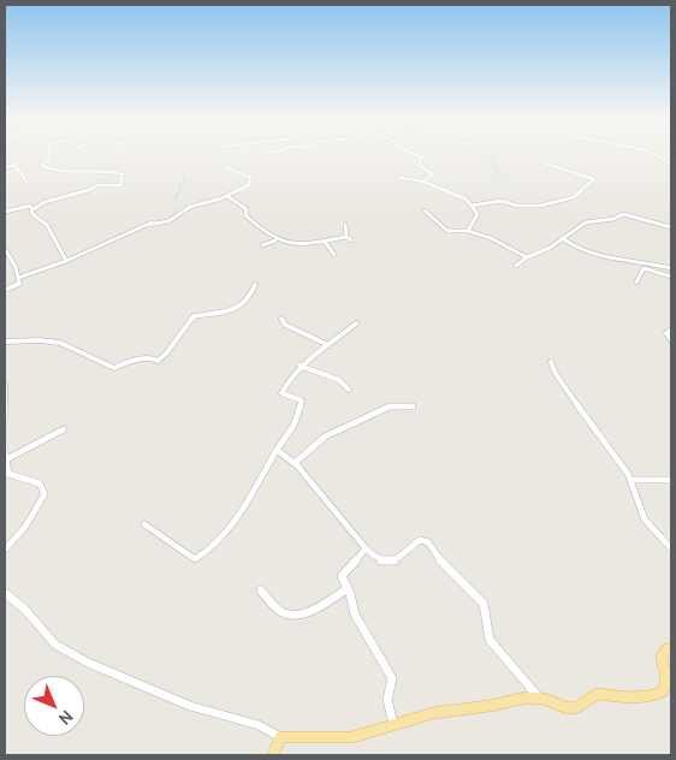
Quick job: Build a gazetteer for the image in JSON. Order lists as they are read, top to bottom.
{
  "north": "bottom right"
}
